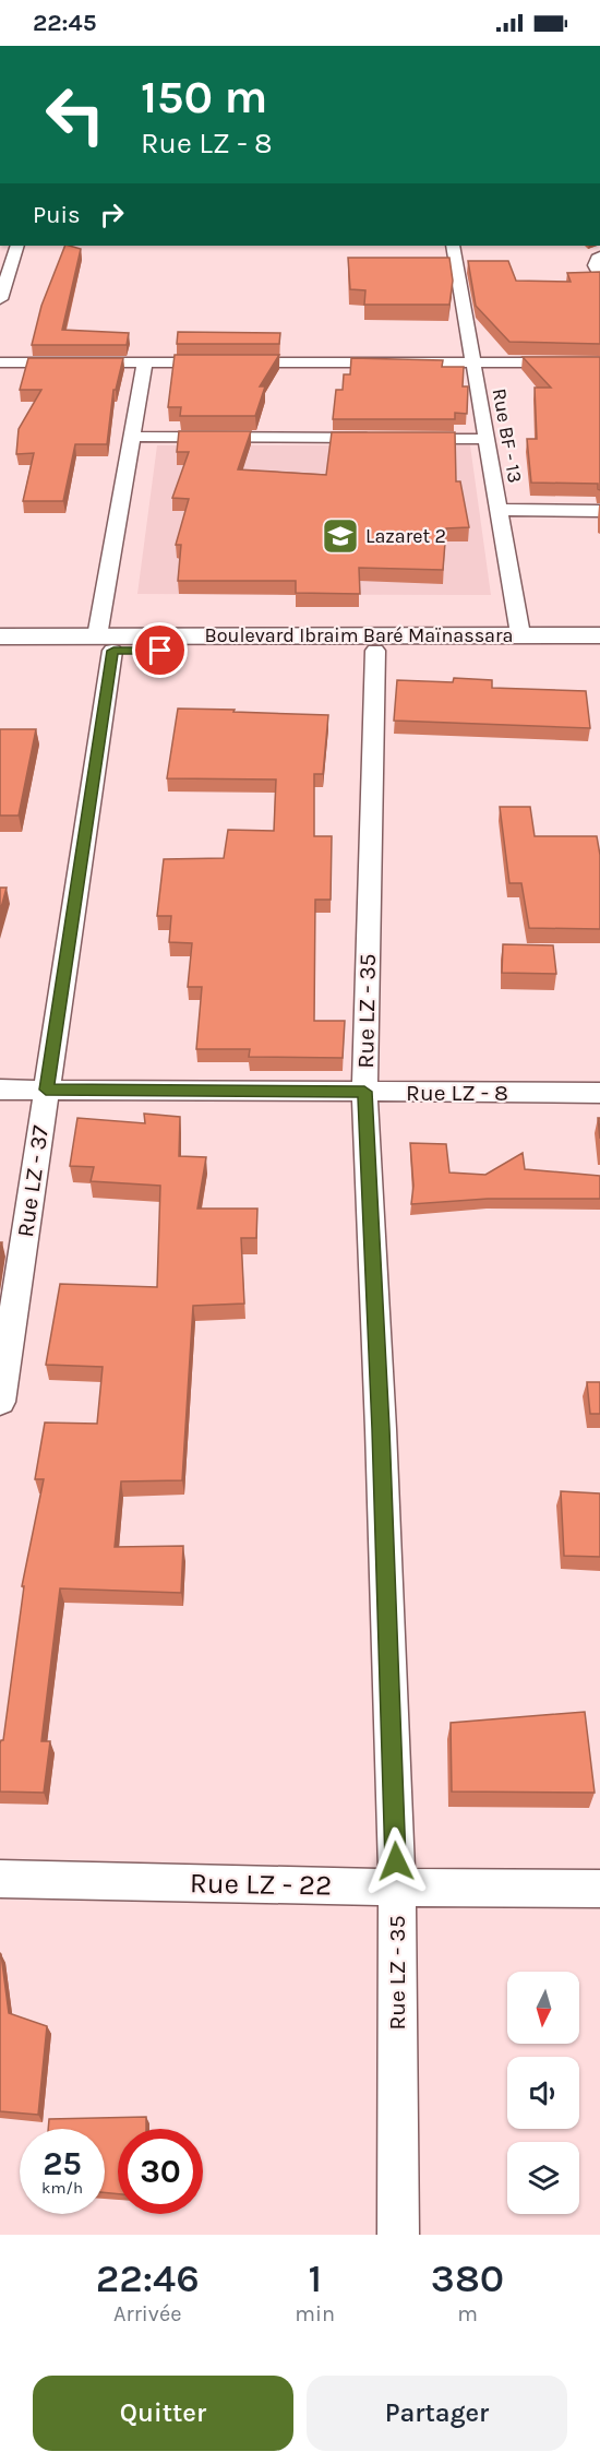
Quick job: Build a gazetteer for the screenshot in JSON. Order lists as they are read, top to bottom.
{
  "streets": {
    "main road": ["Boulevard Ibraim Baré Maïnassara"],
    "street": [
      "Rue BF - 13",
      "Rue LZ - 35",
      "Rue LZ - 8",
      "Rue LZ - 37",
      "Rue LZ - 22"
    ]
  },
  "crossings": [
    ["Rue BF - 13", "Boulevard Ibraim Baré Maïnassara"],
    ["Boulevard Ibraim Baré Maïnassara", "Rue LZ - 35"],
    ["Boulevard Ibraim Baré Maïnassara", "Rue LZ - 37"],
    ["Rue LZ - 35", "Rue LZ - 8"],
    ["Rue LZ - 35", "Rue LZ - 22"],
    ["Rue LZ - 8", "Rue LZ - 37"]
  ],
  "places": {
    "school or university": ["Lazaret 2"]
  },
  "north": "bottom",
  "page": {
    "status": "22:45",
    "turn": ["150 m", "Rue LZ - 8"],
    "then": "Puis",
    "speed": "25 km/h",
    "limit": "30",
    "eta": [
      "22:46",
      "Arrivée",
      "1",
      "min",
      "380",
      "m"
    ],
    "buttons": ["Quitter", "Partager"]
  }
}
